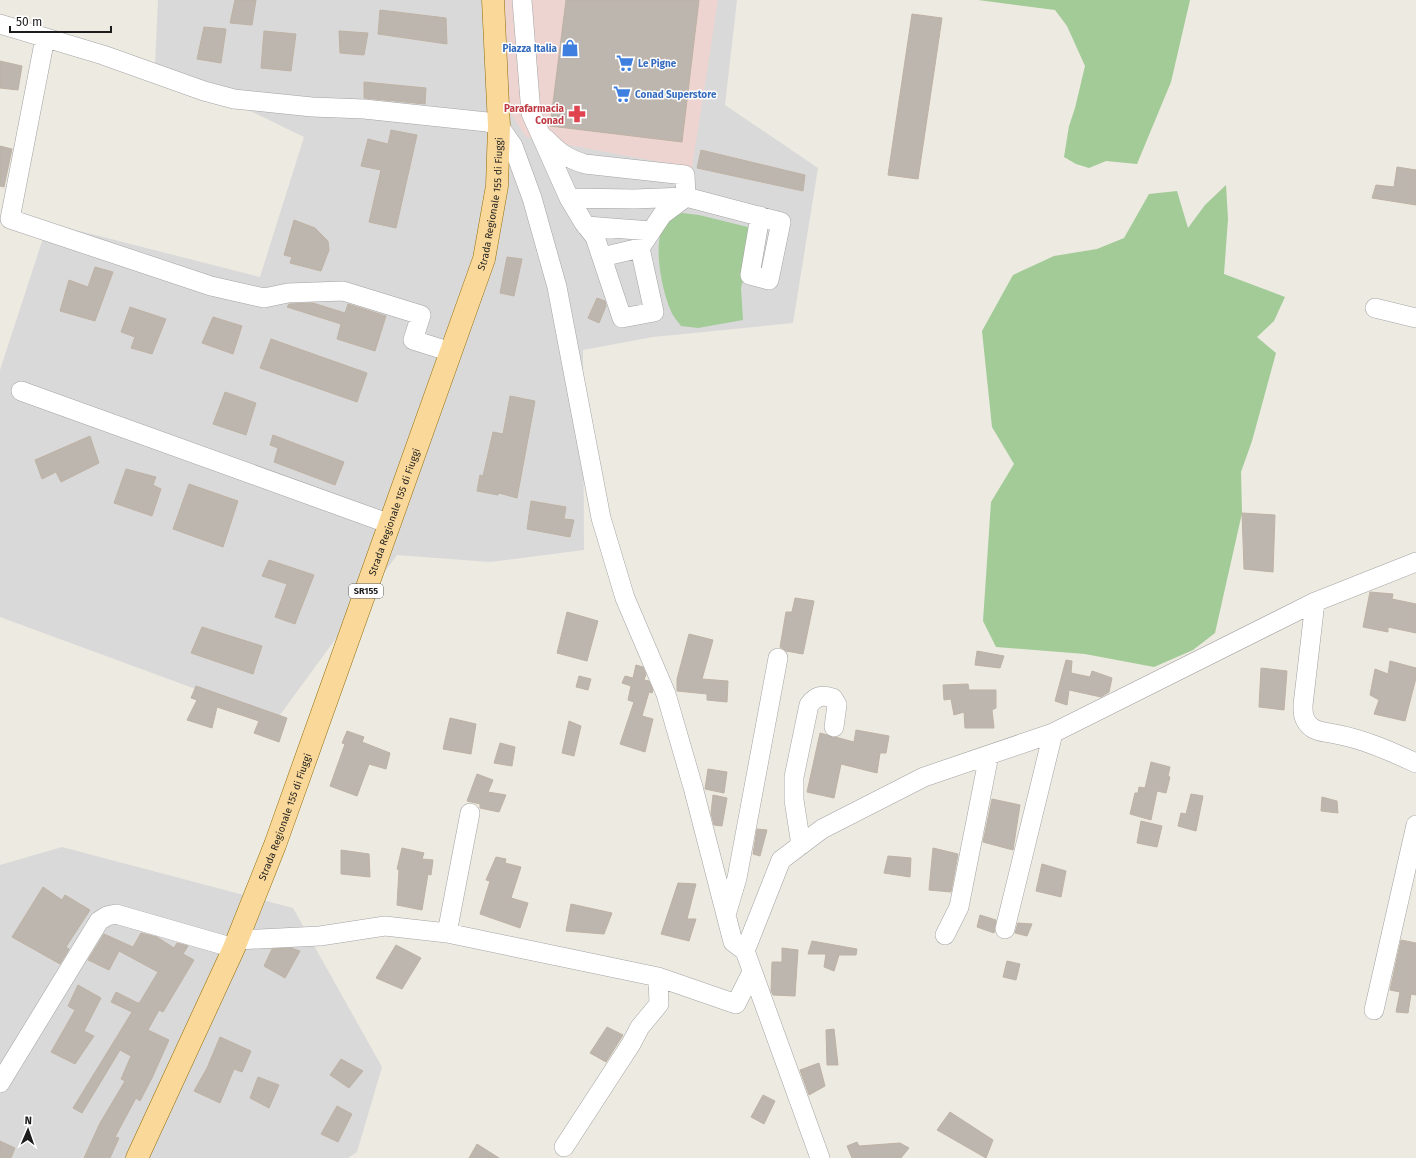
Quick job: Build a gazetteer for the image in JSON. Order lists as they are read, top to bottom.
{
  "streets": {
    "main road": ["Strada Regionale 155 di Fiuggi", "SR155"]
  },
  "places": {
    "shop": ["Piazza Italia"],
    "supermarket": ["Le Pigne", "Conad Superstore"],
    "pharmacy": ["Parafarmacia Conad"]
  },
  "scale_bar": "50 m",
  "north": "top"
}
